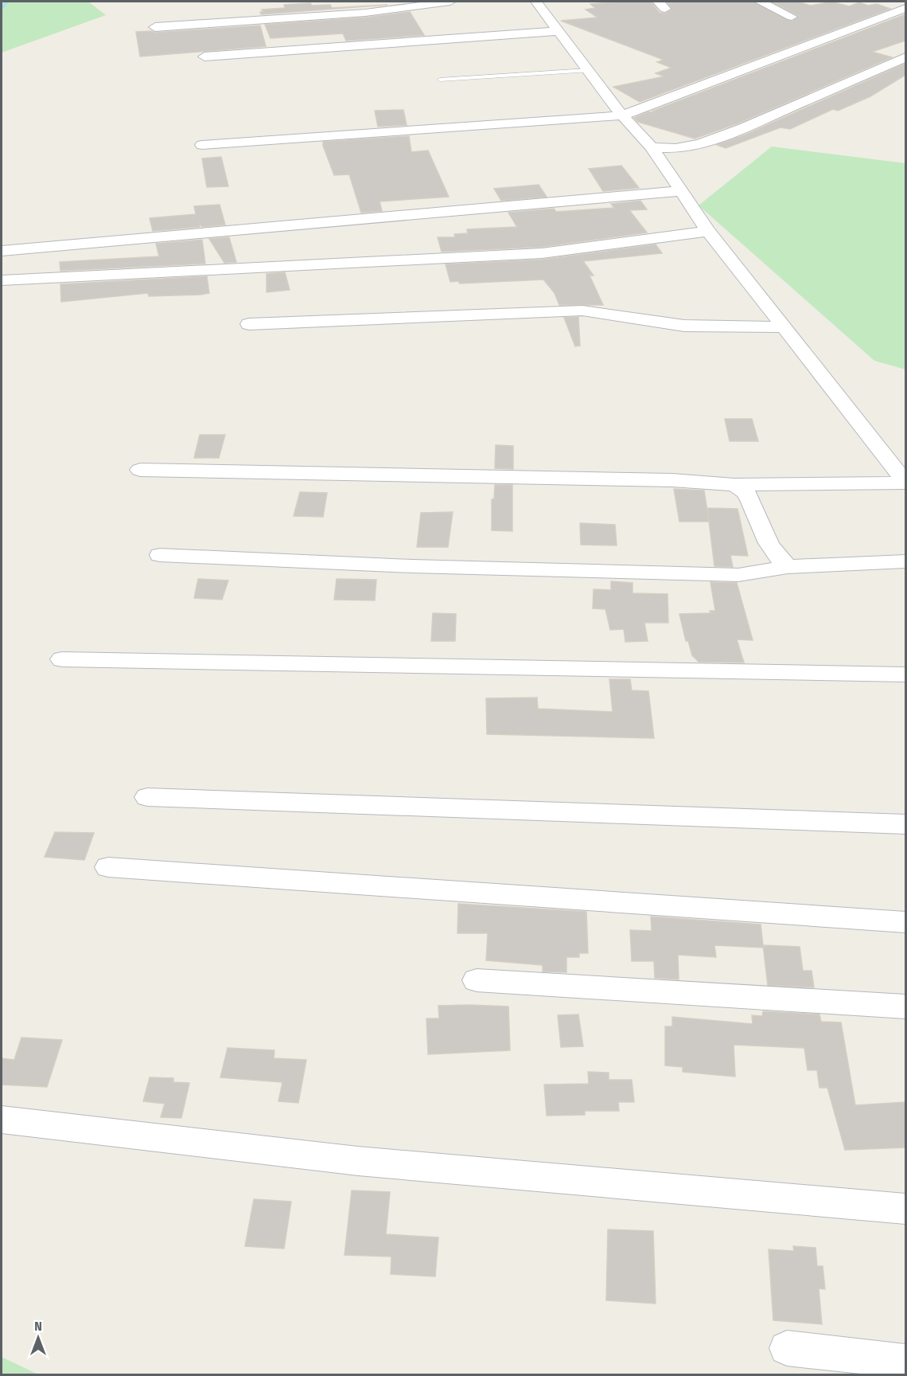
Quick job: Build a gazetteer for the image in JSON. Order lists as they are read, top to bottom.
{
  "north": "top"
}
